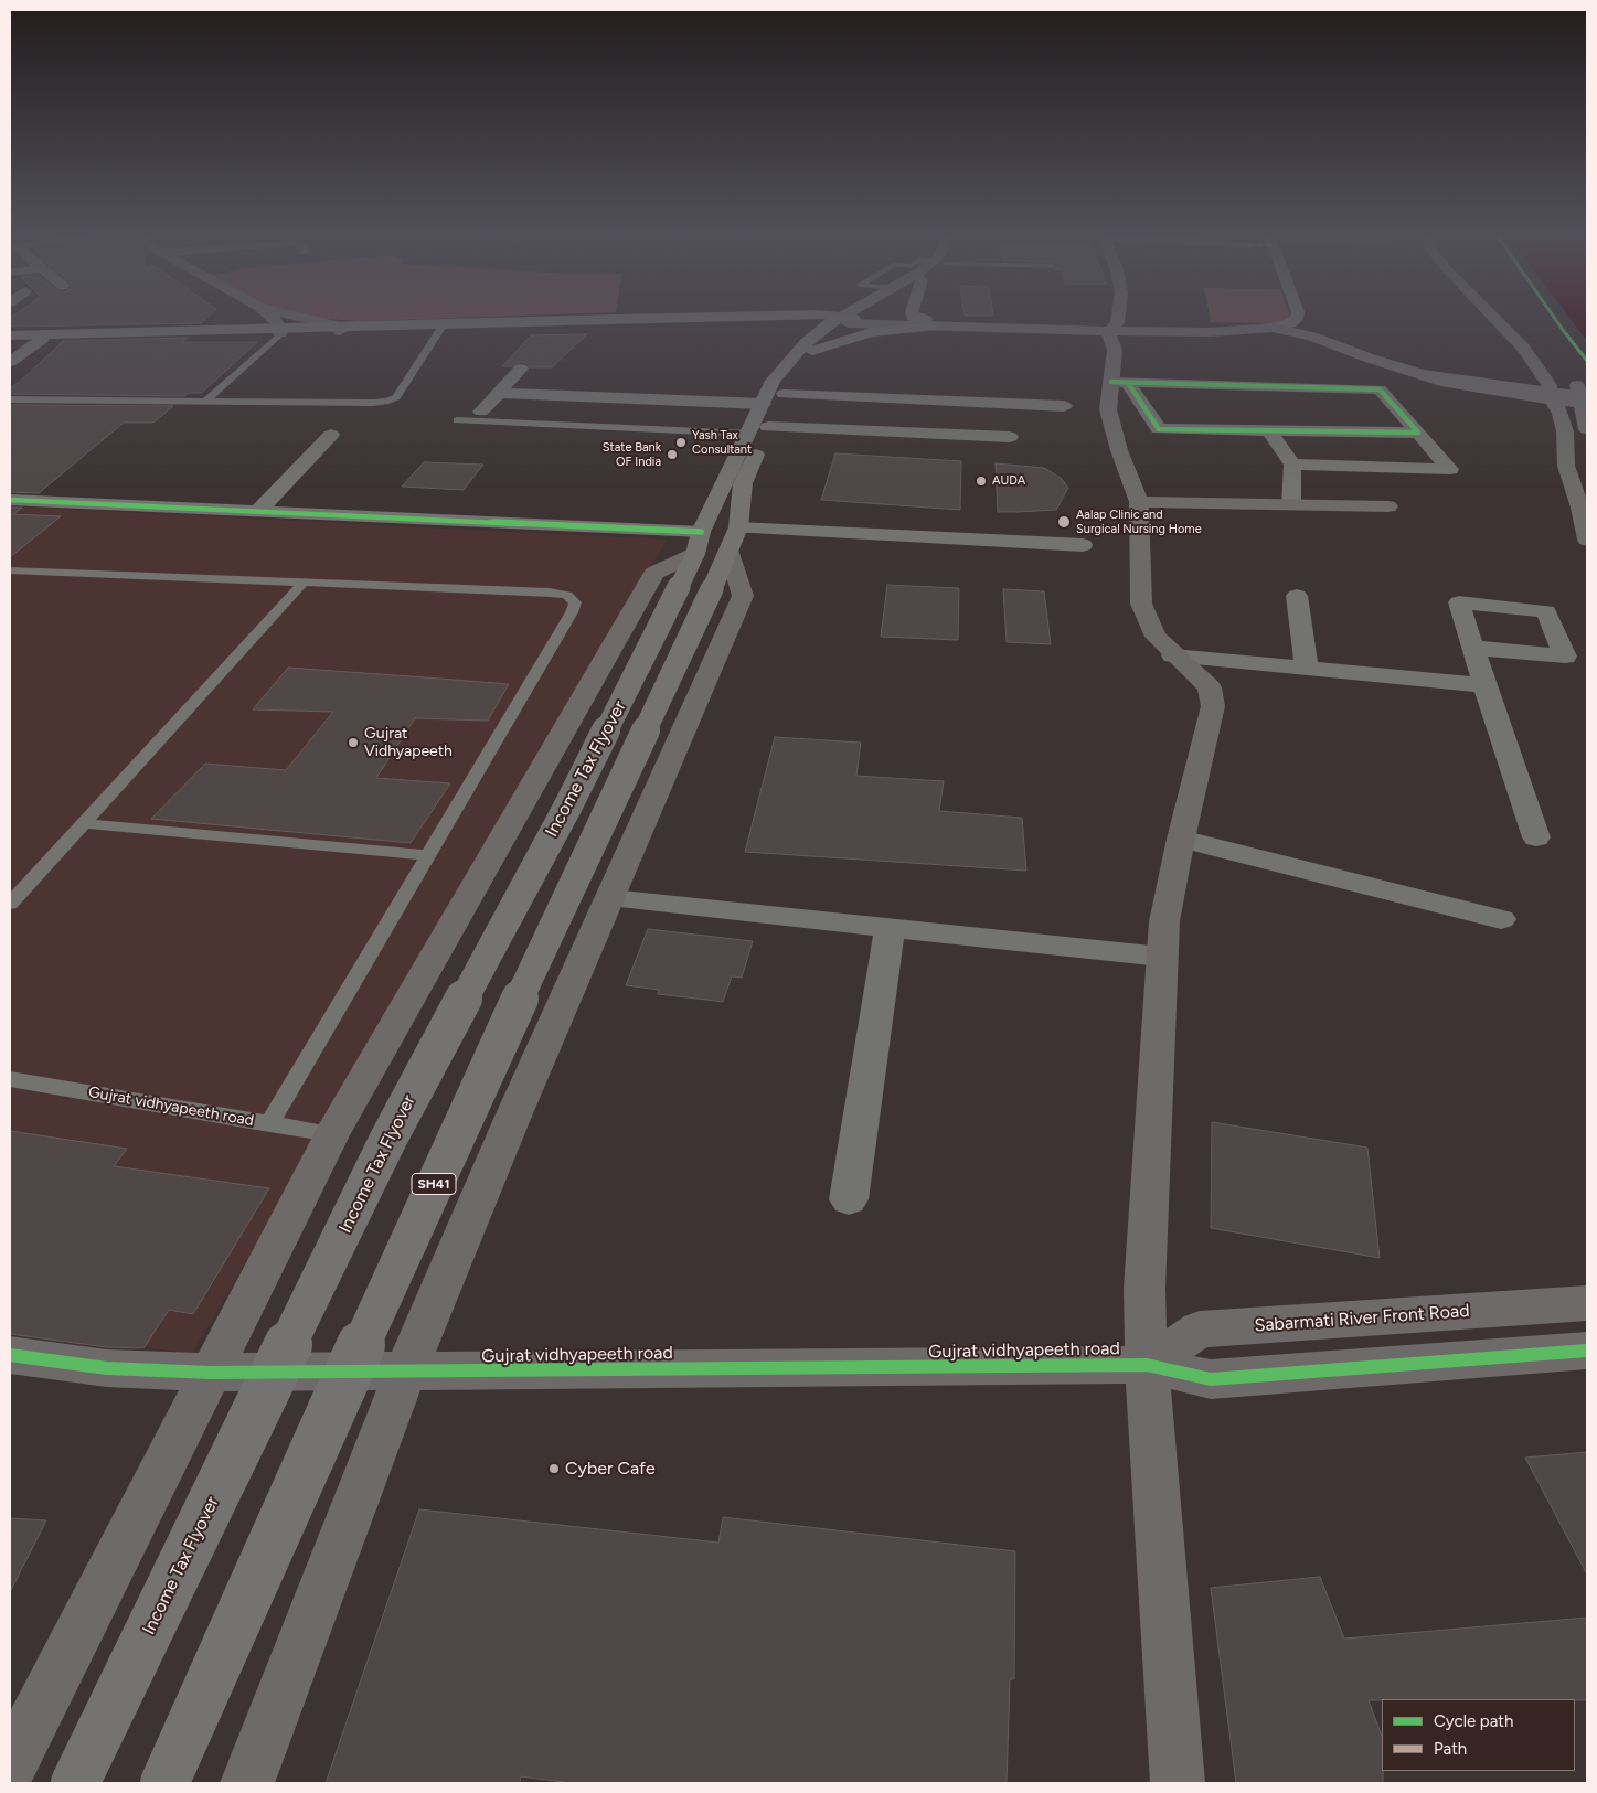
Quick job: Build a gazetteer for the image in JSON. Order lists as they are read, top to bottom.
{
  "streets": {
    "main road": [
      "Income Tax Flyover",
      "Gujrat vidhyapeeth road",
      "SH41",
      "Sabarmati River Front Road"
    ]
  },
  "crossings": [
    ["Income Tax Flyover", "SH41"],
    ["Gujrat vidhyapeeth road", "Sabarmati River Front Road"]
  ],
  "places": [
    "Yash Tax Consultant",
    "State Bank OF India",
    "AUDA",
    "Aalap Clinic and Surgical Nursing Home",
    "Gujrat Vidhyapeeth",
    "Cyber Cafe"
  ],
  "legend": ["Cycle path", "Path"]
}
